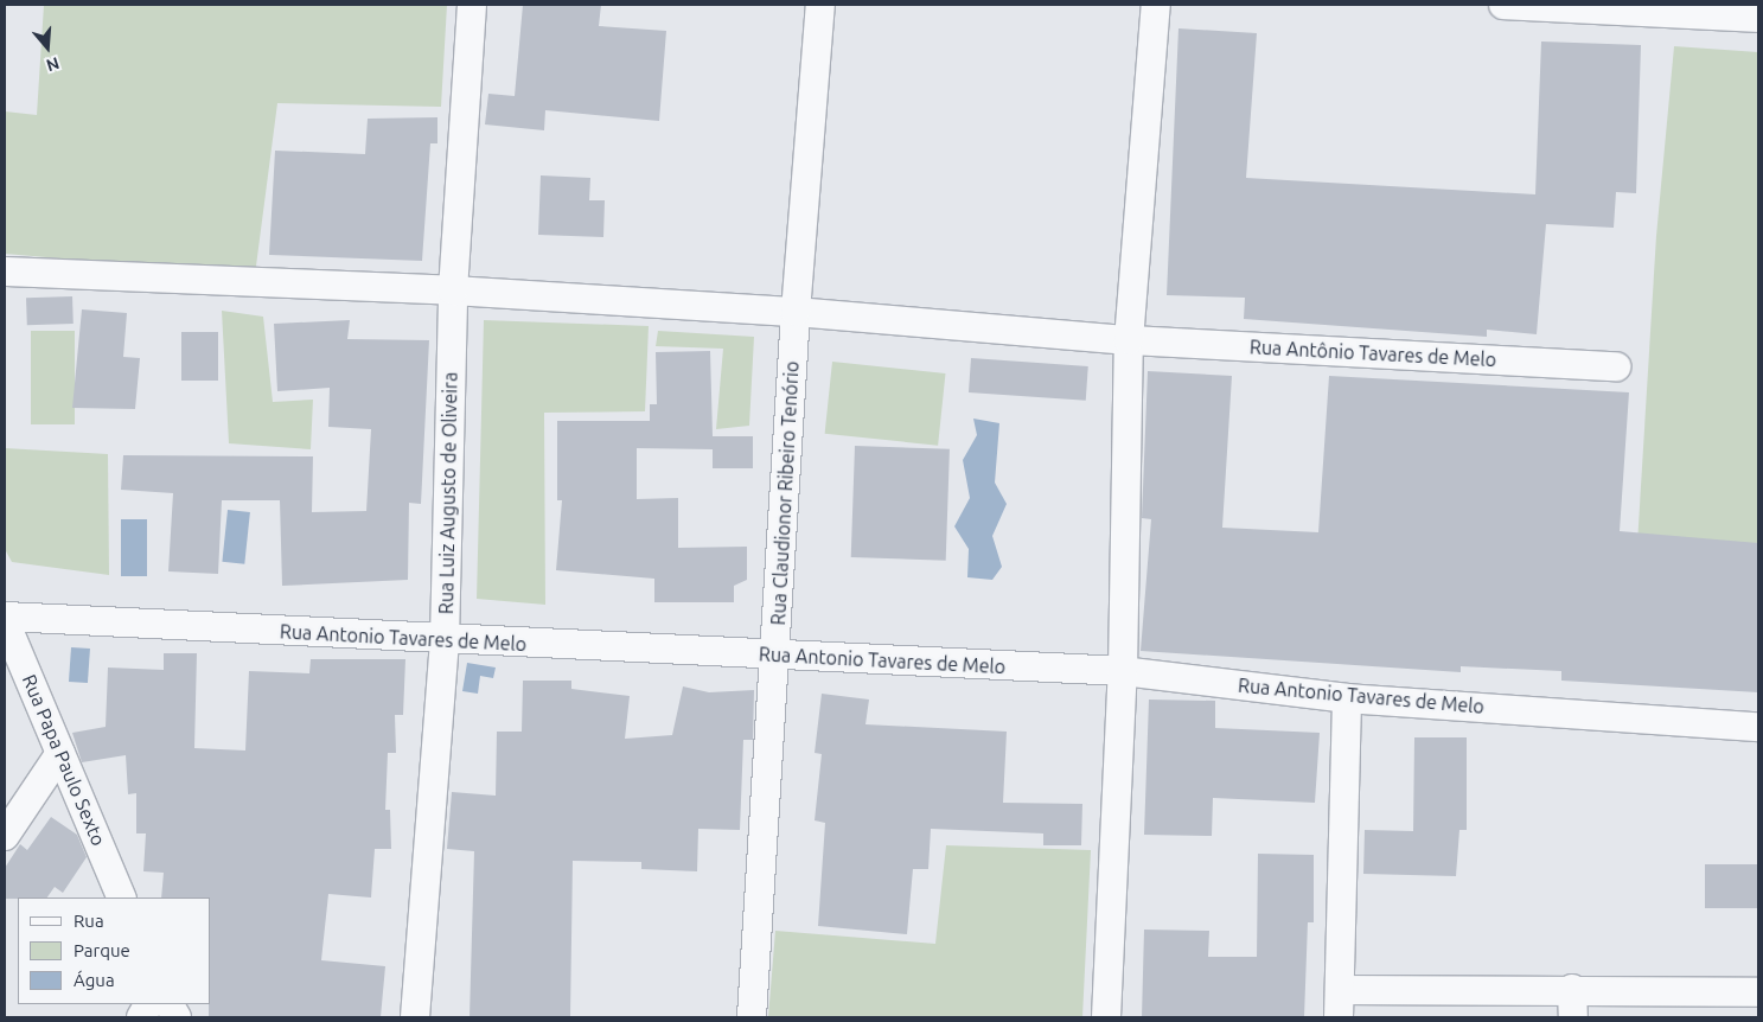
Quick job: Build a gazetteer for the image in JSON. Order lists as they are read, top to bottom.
{
  "streets": {
    "street": [
      "Rua Antônio Tavares de Melo",
      "Rua Luiz Augusto de Oliveira",
      "Rua Claudionor Ribeiro Tenório",
      "Rua Antonio Tavares de Melo",
      "Rua Papa Paulo Sexto"
    ]
  },
  "crossings": [
    ["Rua Antônio Tavares de Melo", "Rua Claudionor Ribeiro Tenório"],
    ["Rua Luiz Augusto de Oliveira", "Rua Antonio Tavares de Melo"],
    ["Rua Claudionor Ribeiro Tenório", "Rua Antonio Tavares de Melo"],
    ["Rua Antonio Tavares de Melo", "Rua Papa Paulo Sexto"]
  ],
  "legend": ["Rua", "Parque", "Água"],
  "north": "bottom"
}
